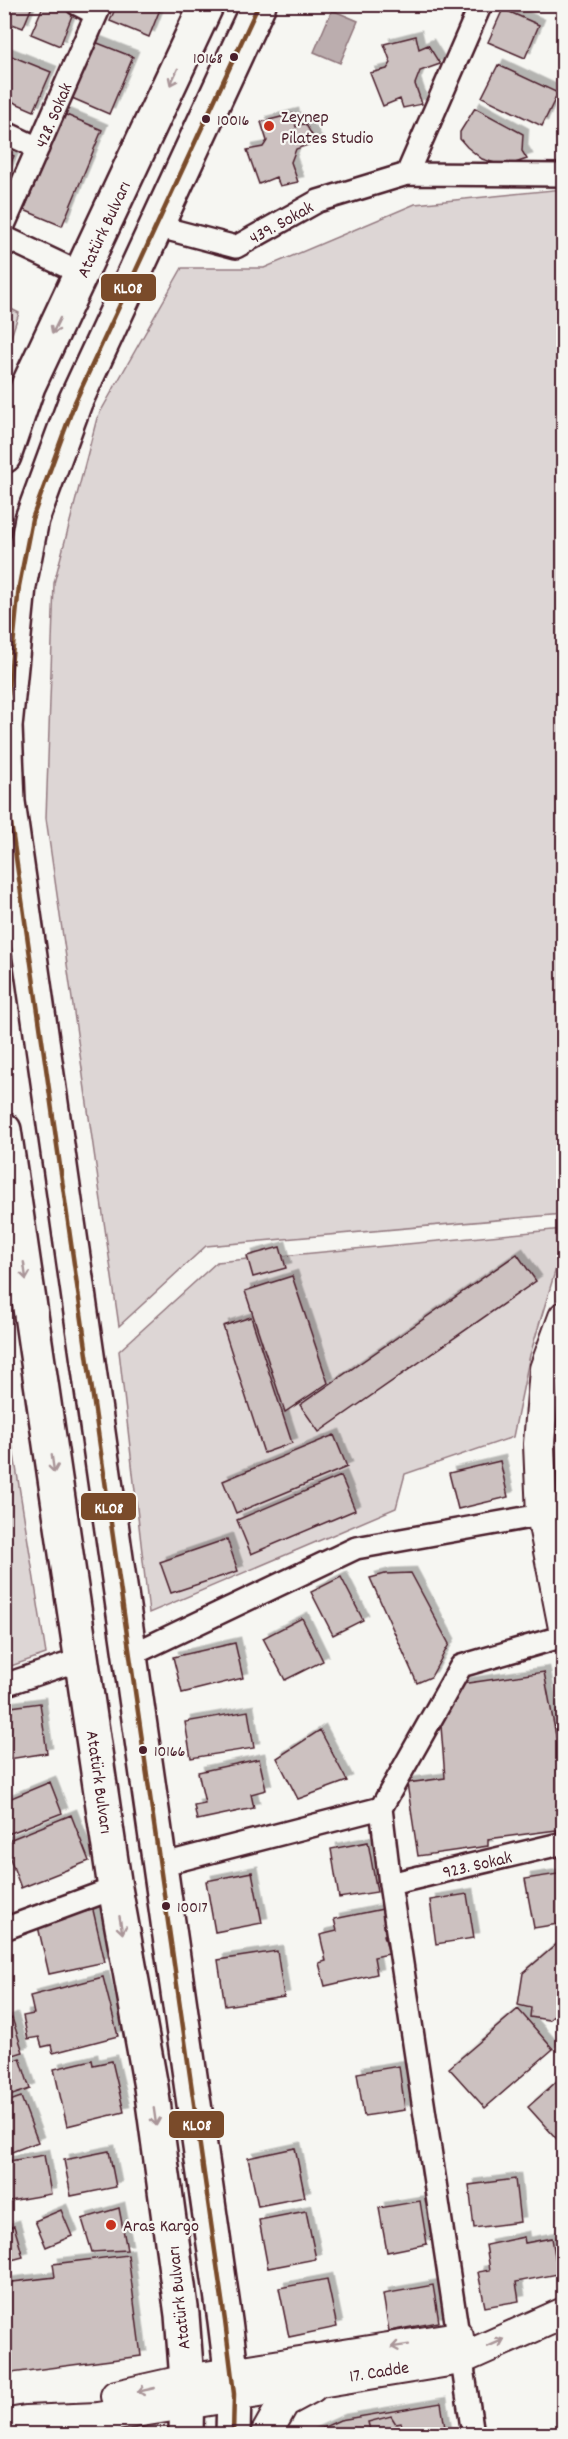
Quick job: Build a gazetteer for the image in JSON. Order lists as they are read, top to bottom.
{
  "streets": {
    "main road": ["Atatürk Bulvarı", "17. Cadde"],
    "street": ["428. Sokak", "439. Sokak", "923. Sokak"]
  },
  "crossings": [
    ["Atatürk Bulvarı", "17. Cadde"]
  ],
  "places": [
    "10168",
    "10016",
    "Zeynep Pilates Studio",
    "10166",
    "10017",
    "Aras Kargo"
  ],
  "lines": ["transit line KL08"]
}
